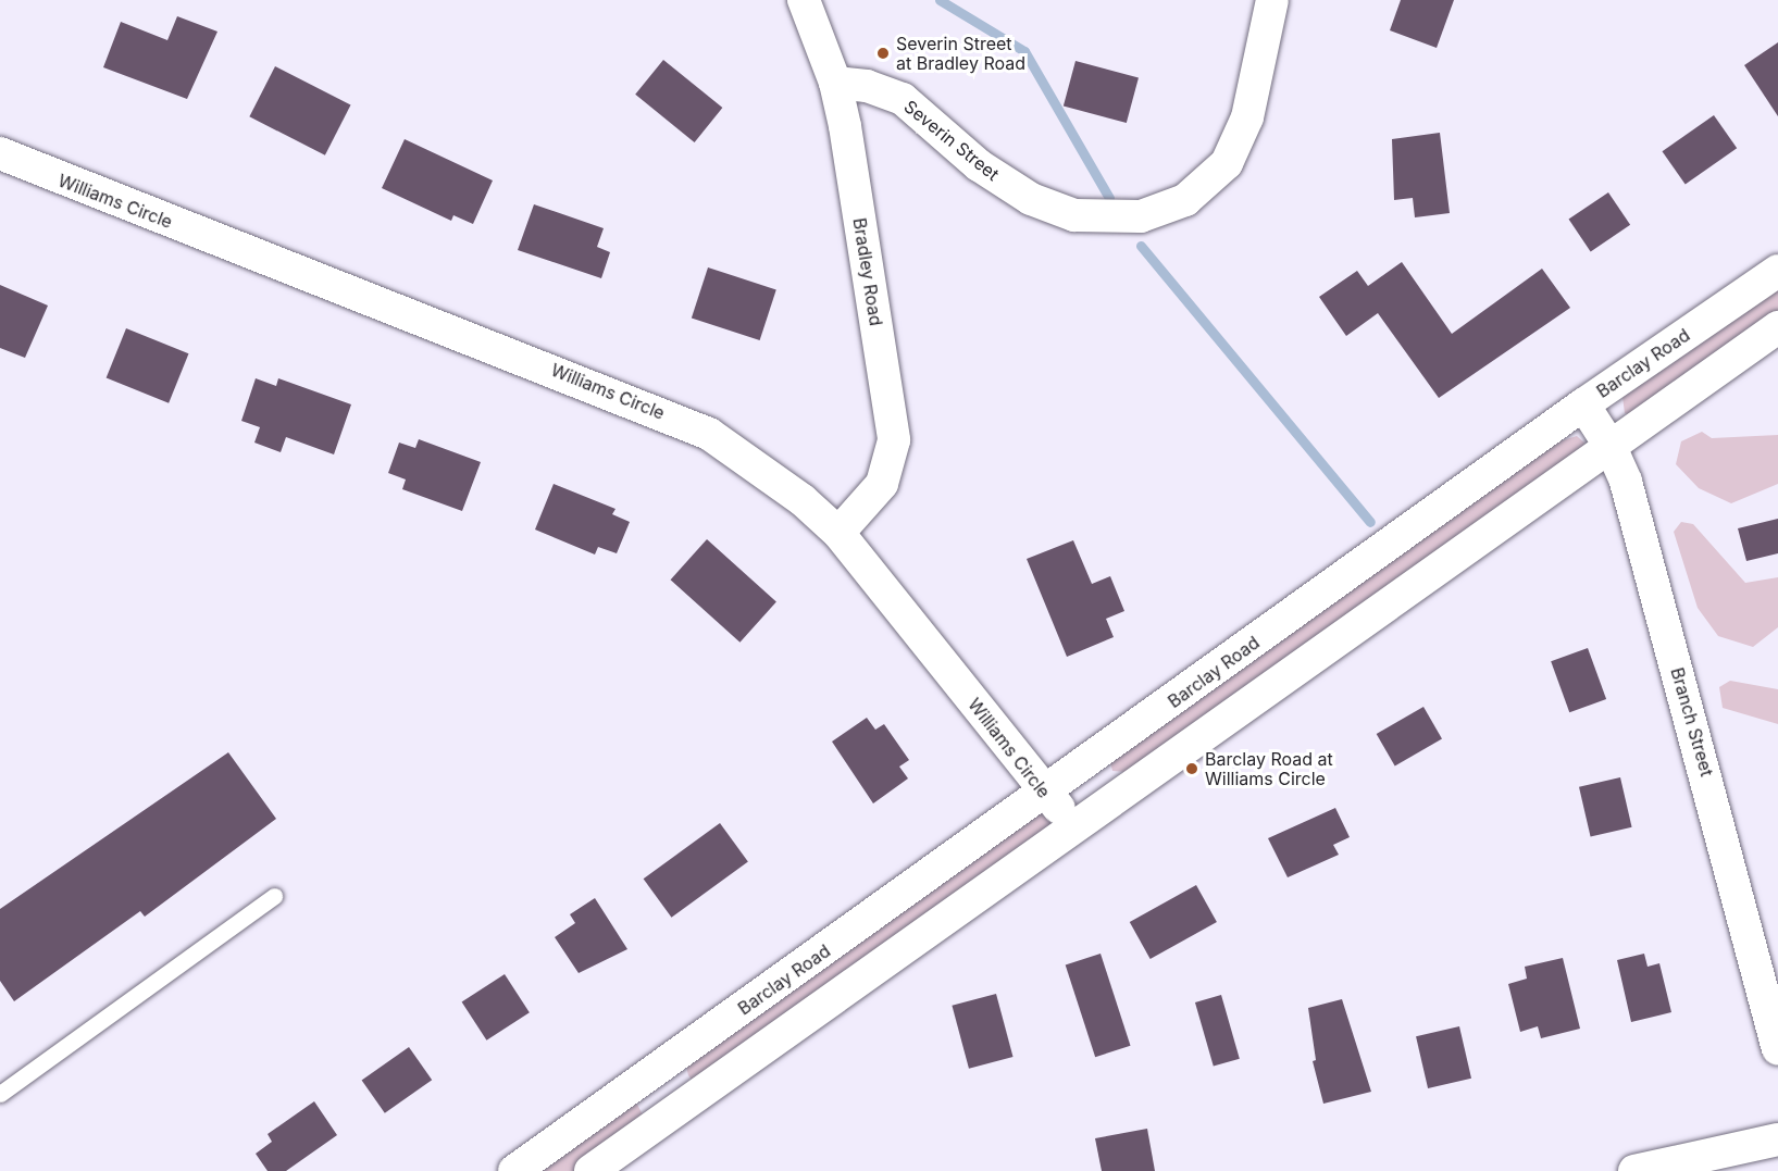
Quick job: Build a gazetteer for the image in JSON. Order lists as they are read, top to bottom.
{
  "streets": {
    "street": [
      "Severin Street",
      "Williams Circle",
      "Bradley Road",
      "Barclay Road",
      "Branch Street"
    ]
  },
  "crossings": [
    ["Severin Street", "Bradley Road"],
    ["Williams Circle", "Bradley Road"],
    ["Williams Circle", "Barclay Road"],
    ["Barclay Road", "Branch Street"]
  ],
  "places": ["Severin Street at Bradley Road", "Barclay Road at Williams Circle"]
}
